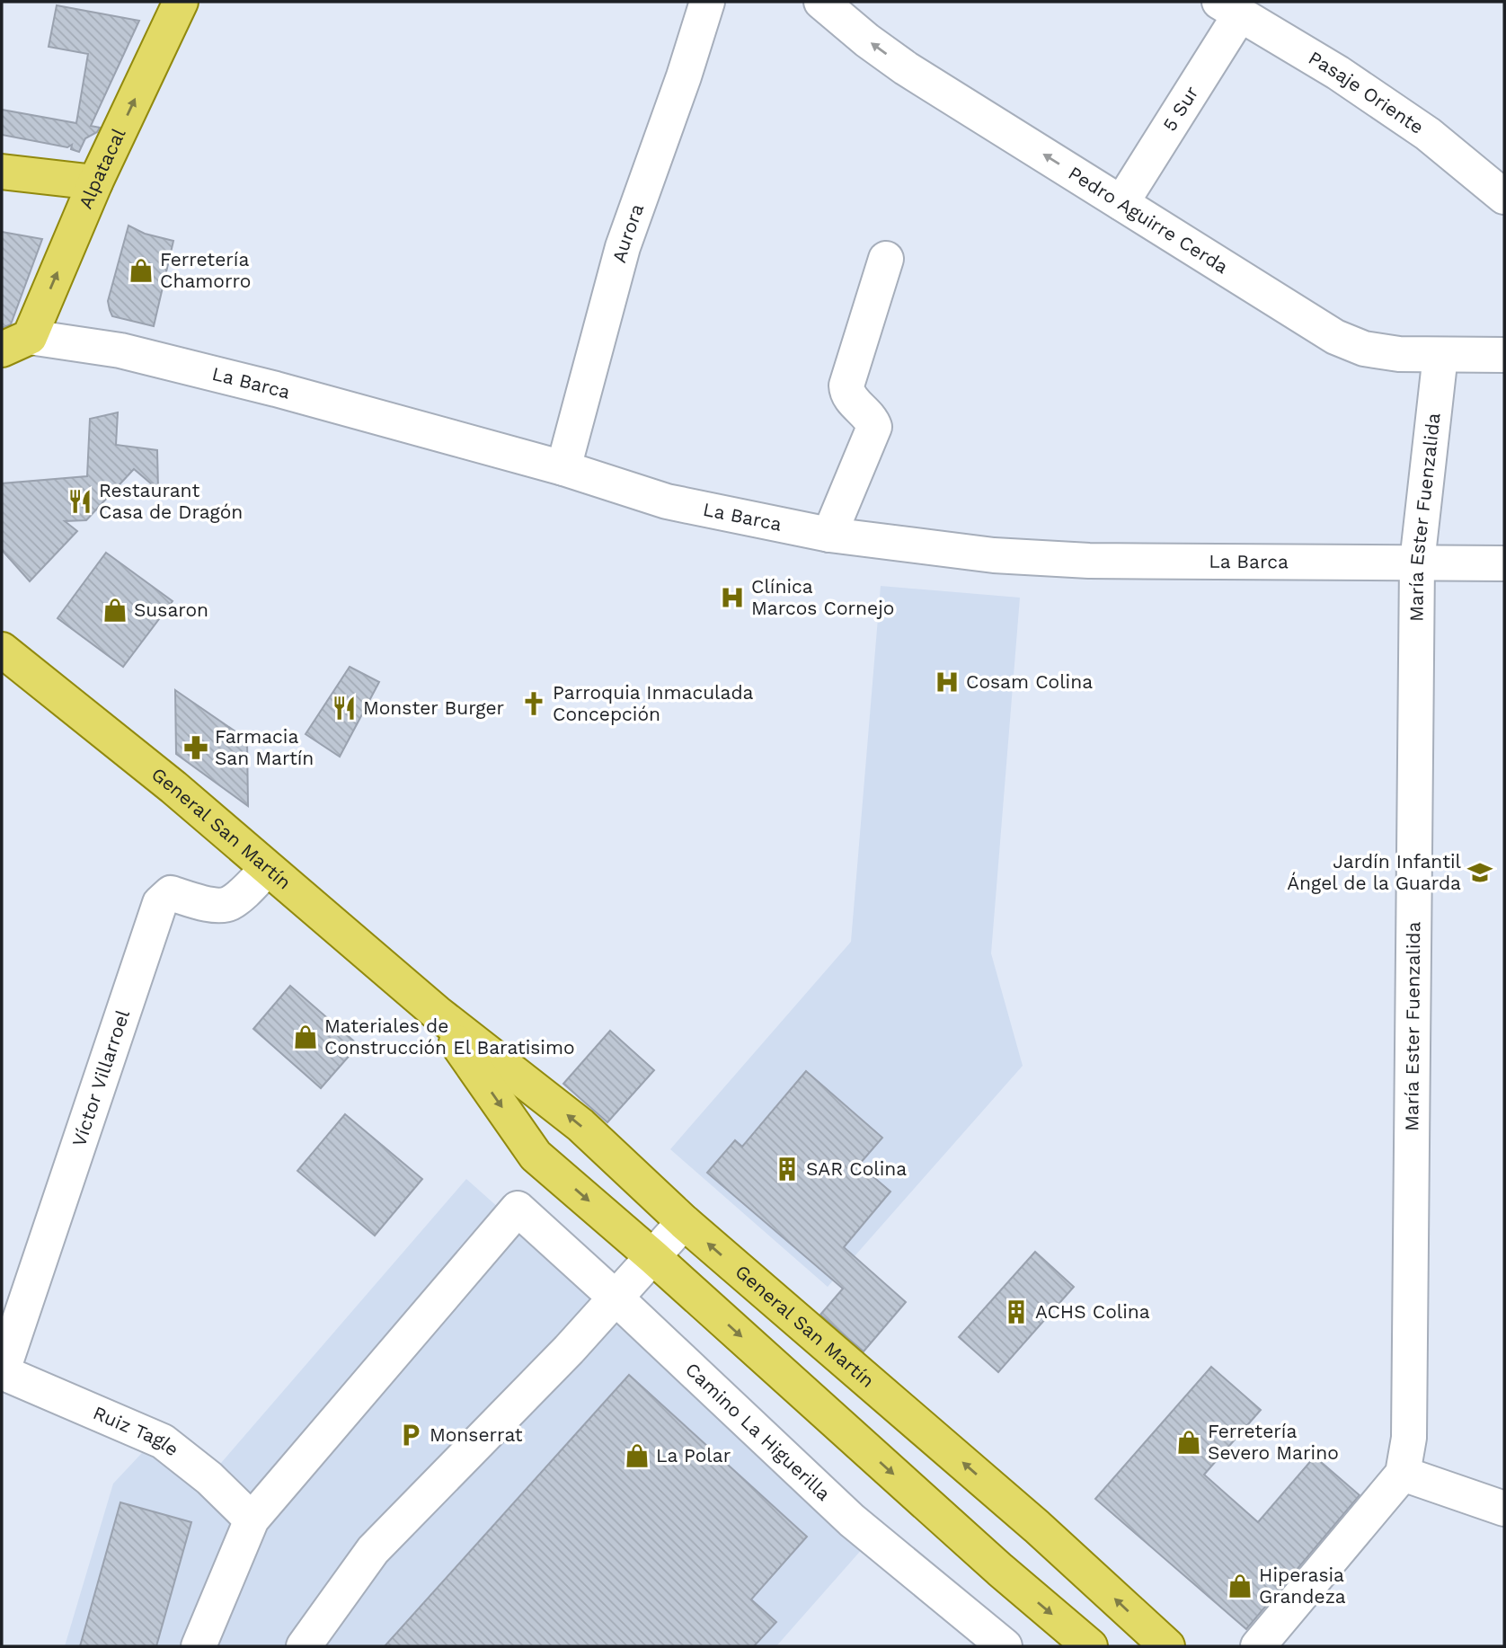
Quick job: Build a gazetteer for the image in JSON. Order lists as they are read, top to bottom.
{
  "streets": {
    "main road": ["Alpatacal", "General San Martín"],
    "street": [
      "Pasaje Oriente",
      "5 Sur",
      "Pedro Aguirre Cerda",
      "Aurora",
      "La Barca",
      "María Ester Fuenzalida",
      "Víctor Villarroel",
      "Camino La Higuerilla",
      "Ruiz Tagle"
    ]
  },
  "crossings": [
    ["Pasaje Oriente", "5 Sur"],
    ["5 Sur", "Pedro Aguirre Cerda"],
    ["Alpatacal", "La Barca"],
    ["Pedro Aguirre Cerda", "María Ester Fuenzalida"],
    ["Aurora", "La Barca"],
    ["La Barca", "María Ester Fuenzalida"],
    ["General San Martín", "Víctor Villarroel"],
    ["Víctor Villarroel", "Ruiz Tagle"],
    ["Camino La Higuerilla", "Ruiz Tagle"]
  ],
  "one_way": ["Alpatacal", "Pedro Aguirre Cerda"],
  "places": {
    "shop": [
      "Ferretería Chamorro",
      "Susaron",
      "Materiales de Construcción El Baratisimo",
      "Ferretería Severo Marino",
      "La Polar",
      "Hiperasia Grandeza"
    ],
    "restaurant": ["Restaurant Casa de Dragón", "Monster Burger"],
    "hospital": ["Clínica Marcos Cornejo", "Cosam Colina"],
    "church": ["Parroquia Inmaculada Concepción"],
    "pharmacy": ["Farmacia San Martín"],
    "school or university": ["Jardín Infantil Ángel de la Guarda"],
    "building": ["SAR Colina", "ACHS Colina"],
    "parking": ["Monserrat"]
  }
}
